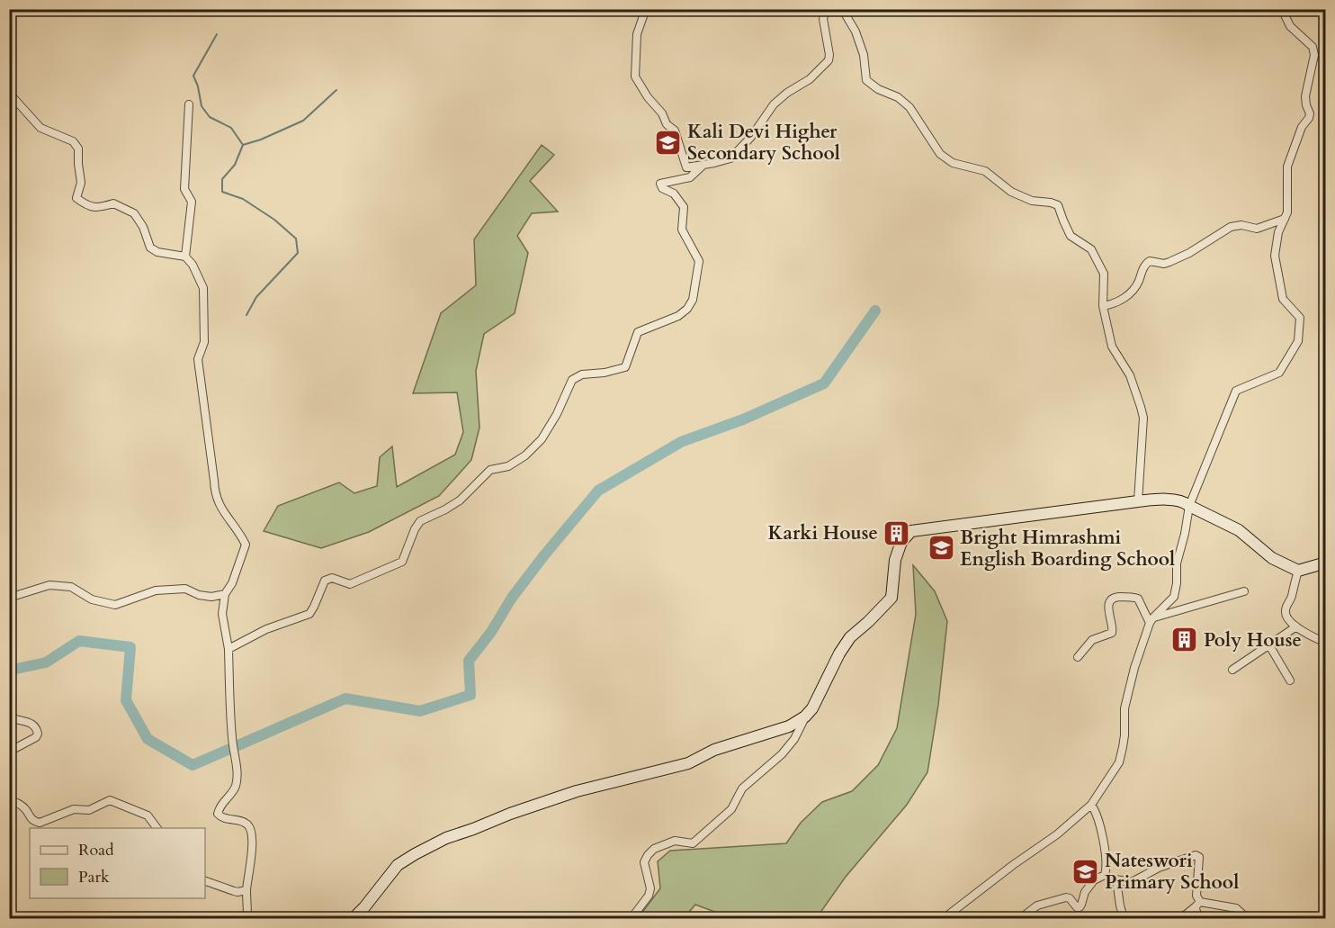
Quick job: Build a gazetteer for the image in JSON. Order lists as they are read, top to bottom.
{
  "places": {
    "school or university": ["Kali Devi Higher Secondary School", "Bright Himrashmi English Boarding School", "Nateswori Primary School"],
    "building": ["Karki House", "Poly House"]
  },
  "legend": ["Road", "Park"]
}
